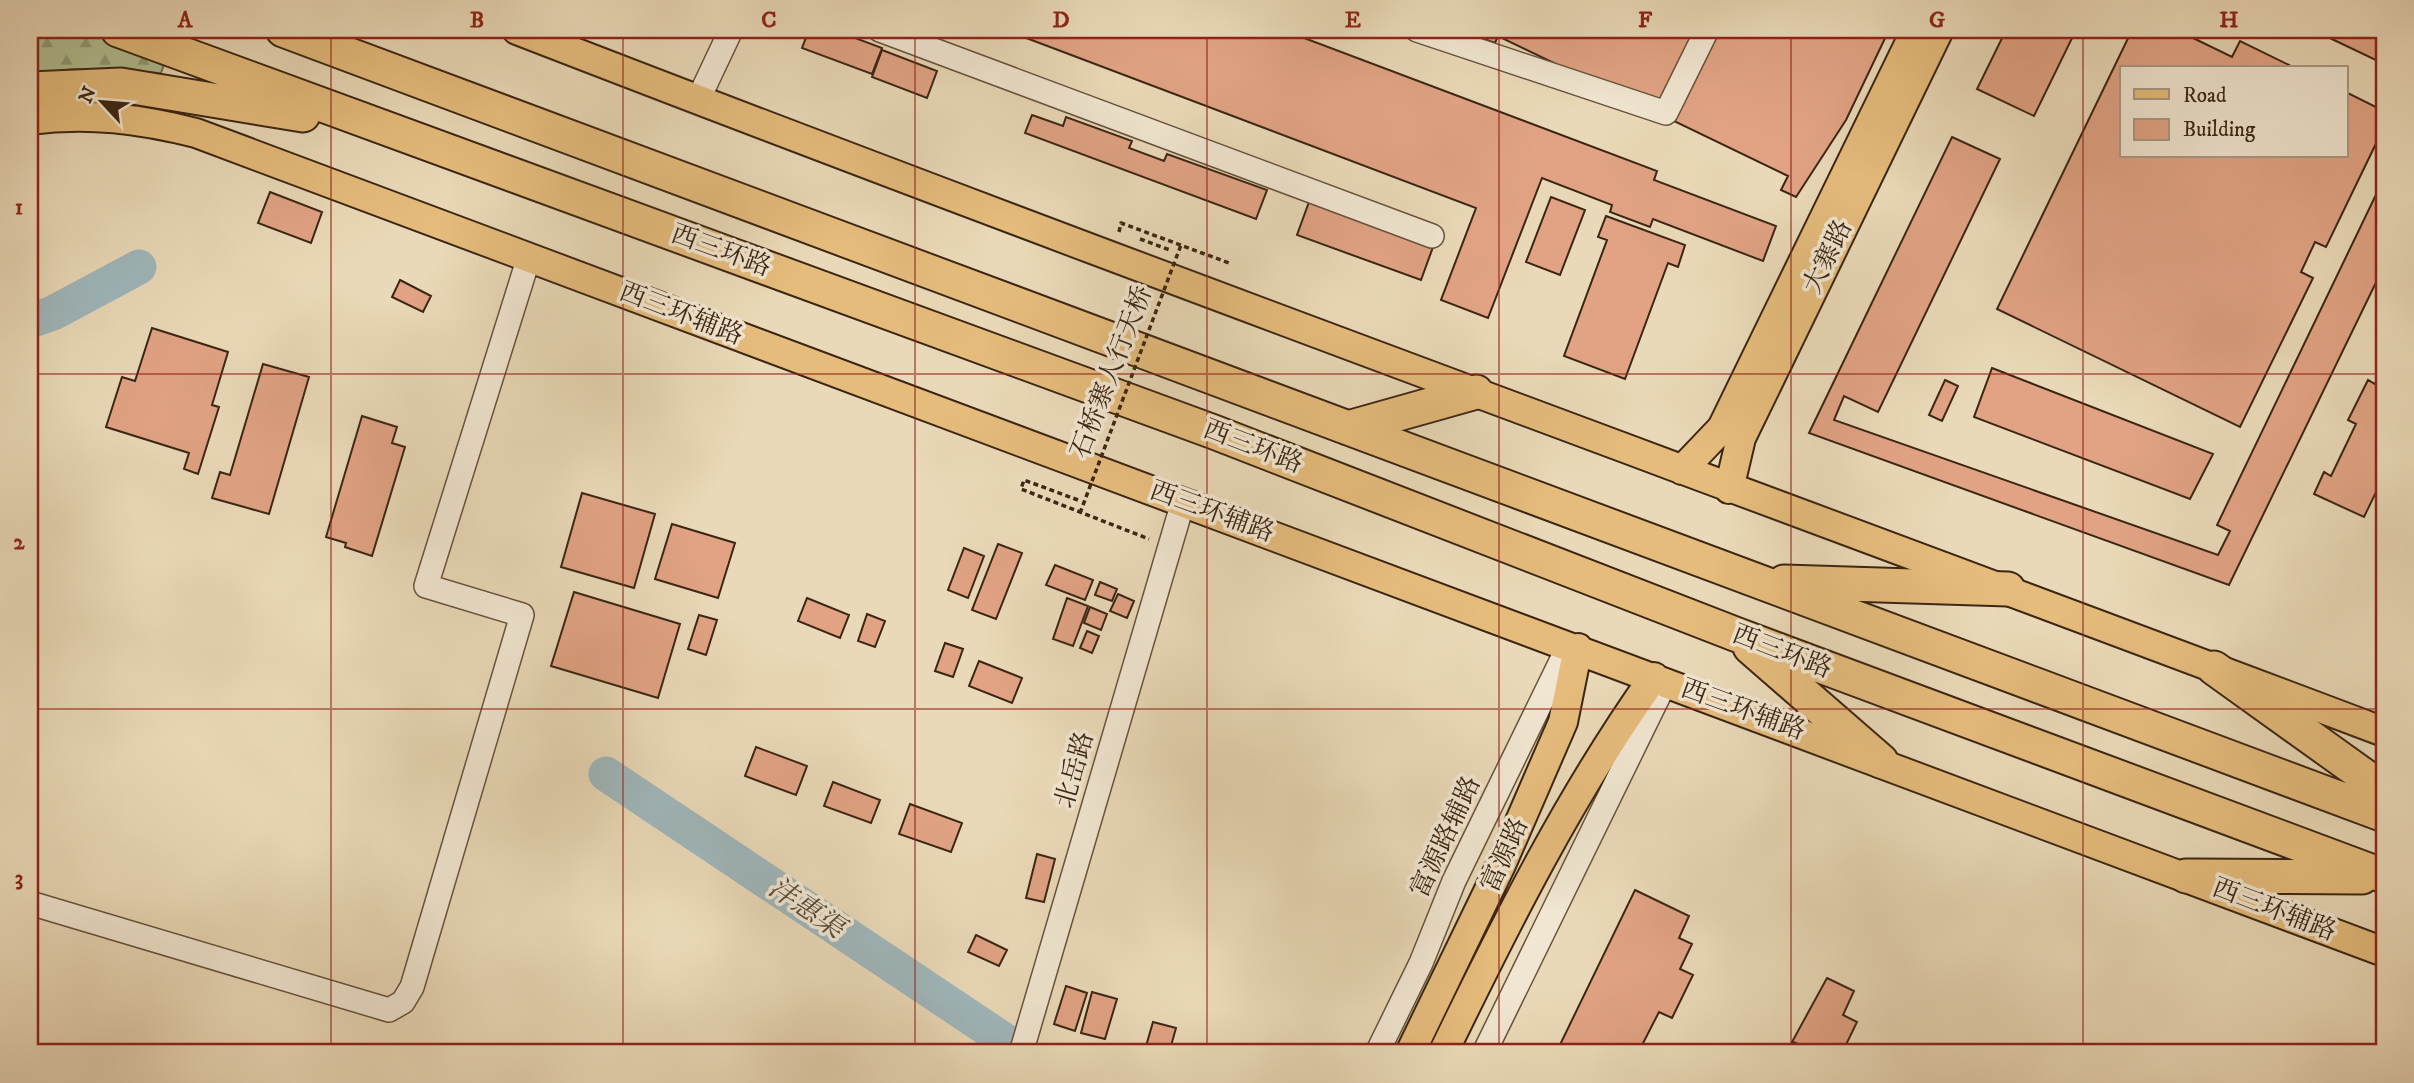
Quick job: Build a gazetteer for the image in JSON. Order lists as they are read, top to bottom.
{
  "streets": {
    "highway": ["西三环路"],
    "main road": ["大寨路", "西三环辅路", "富源路"],
    "street": ["北岳路", "富源路辅路"],
    "path": ["石桥寨人行天桥"]
  },
  "crossings": [
    ["西三环辅路", "北岳路"],
    ["西三环辅路", "富源路辅路"],
    ["西三环辅路", "富源路"],
    ["富源路辅路", "富源路"]
  ],
  "water": ["沣惠渠"],
  "legend": ["Road", "Building"],
  "north": "top left",
  "grid": {
    "columns": [
      "A",
      "B",
      "C",
      "D",
      "E",
      "F",
      "G",
      "H"
    ],
    "rows": ["1", "2", "3"]
  }
}
